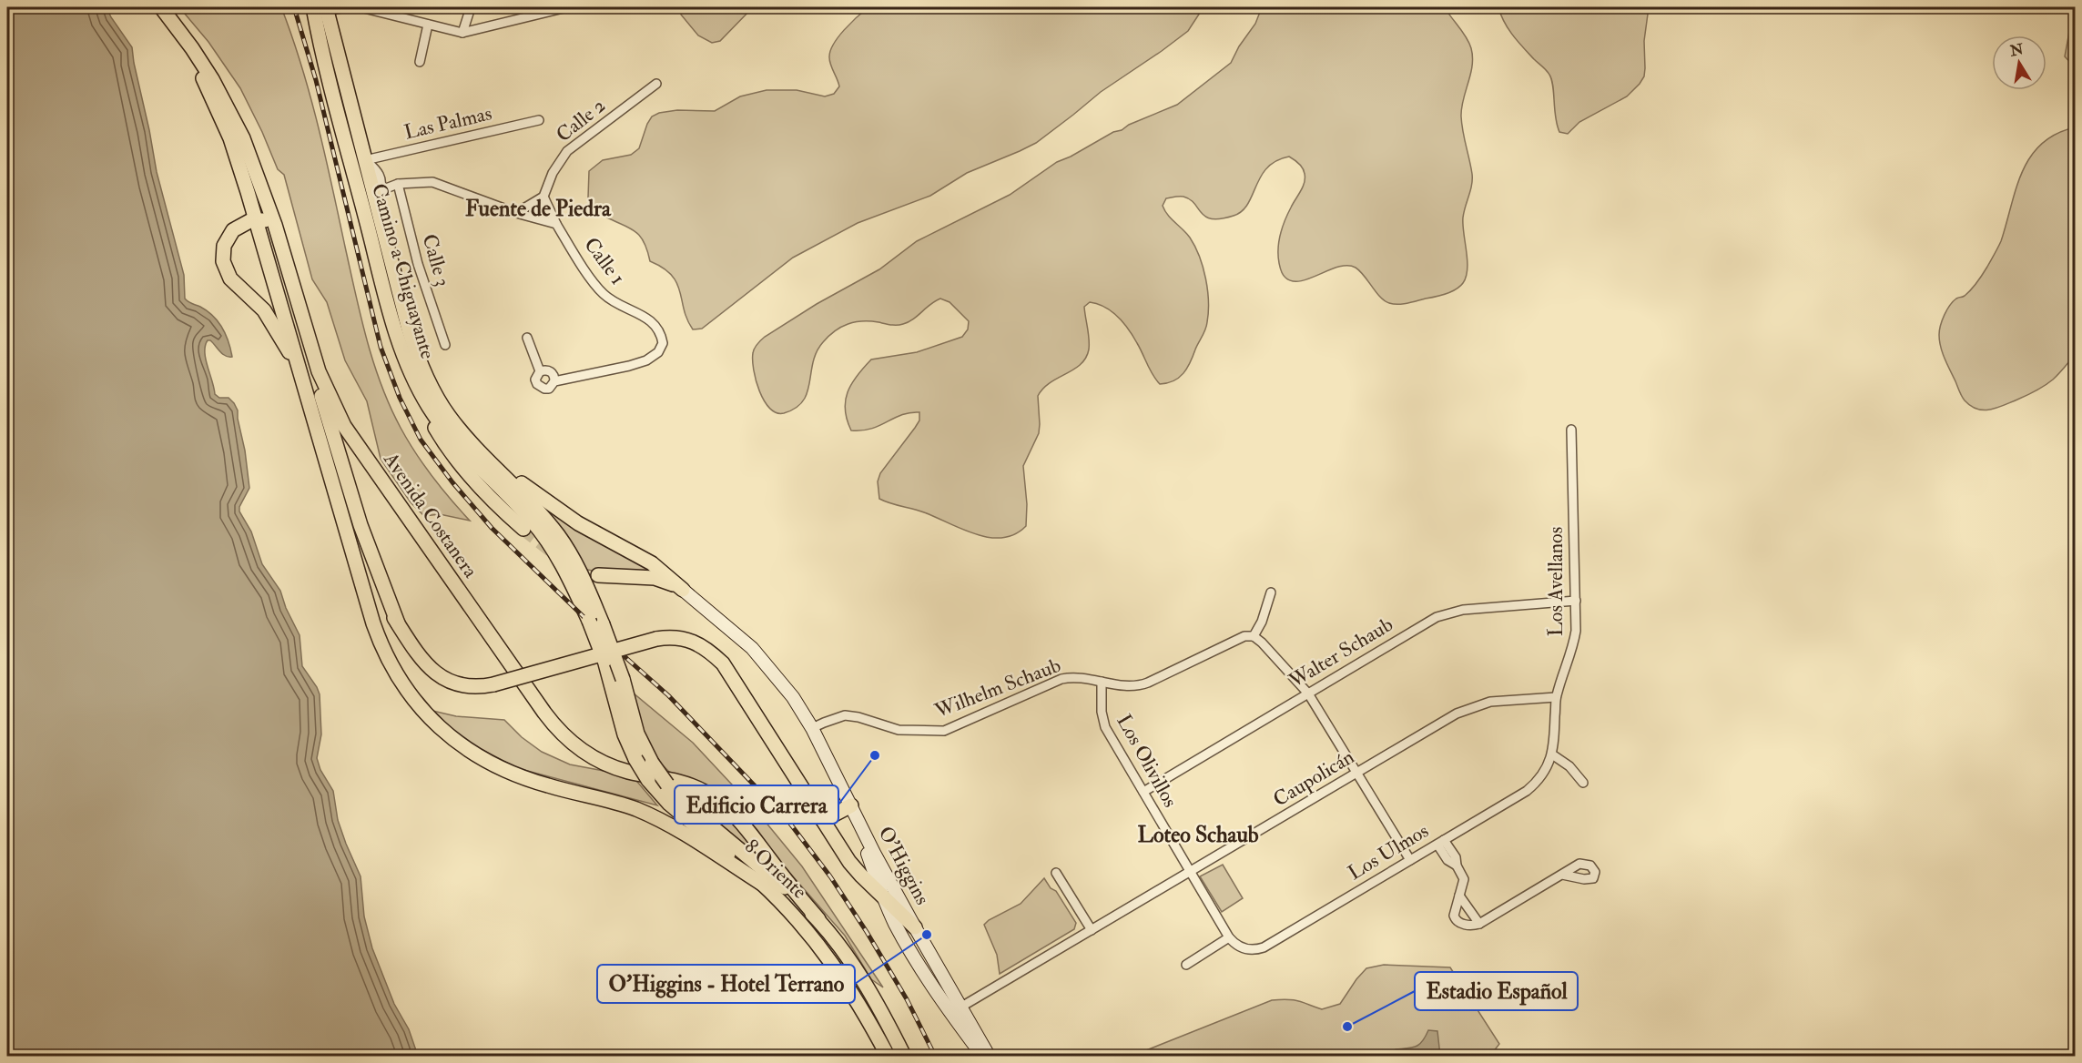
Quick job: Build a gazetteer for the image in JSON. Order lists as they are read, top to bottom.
{
  "streets": {
    "main road": [
      "Camino a Chiguayante",
      "Avenida Costanera",
      "O'Higgins",
      "8 Oriente"
    ],
    "street": [
      "Calle 2",
      "Las Palmas",
      "Calle 3",
      "Calle 1",
      "Los Avellanos",
      "Walter Schaub",
      "Wilhelm Schaub",
      "Los Olivillos",
      "Caupolicán",
      "Los Ulmos"
    ]
  },
  "crossings": [
    ["Las Palmas", "Camino a Chiguayante"],
    ["Camino a Chiguayante", "8 Oriente"],
    ["Avenida Costanera", "8 Oriente"],
    ["Los Avellanos", "Walter Schaub"],
    ["Los Avellanos", "Caupolicán"],
    ["Los Avellanos", "Los Ulmos"],
    ["Walter Schaub", "Los Olivillos"],
    ["Wilhelm Schaub", "Los Olivillos"],
    ["Wilhelm Schaub", "O'Higgins"],
    ["Los Olivillos", "Caupolicán"],
    ["Los Olivillos", "Los Ulmos"],
    ["Caupolicán", "O'Higgins"]
  ],
  "districts": ["Fuente de Piedra", "Loteo Schaub"],
  "places": ["Edificio Carrera", "O'Higgins - Hotel Terrano", "Estadio Español"],
  "north": "top"
}
